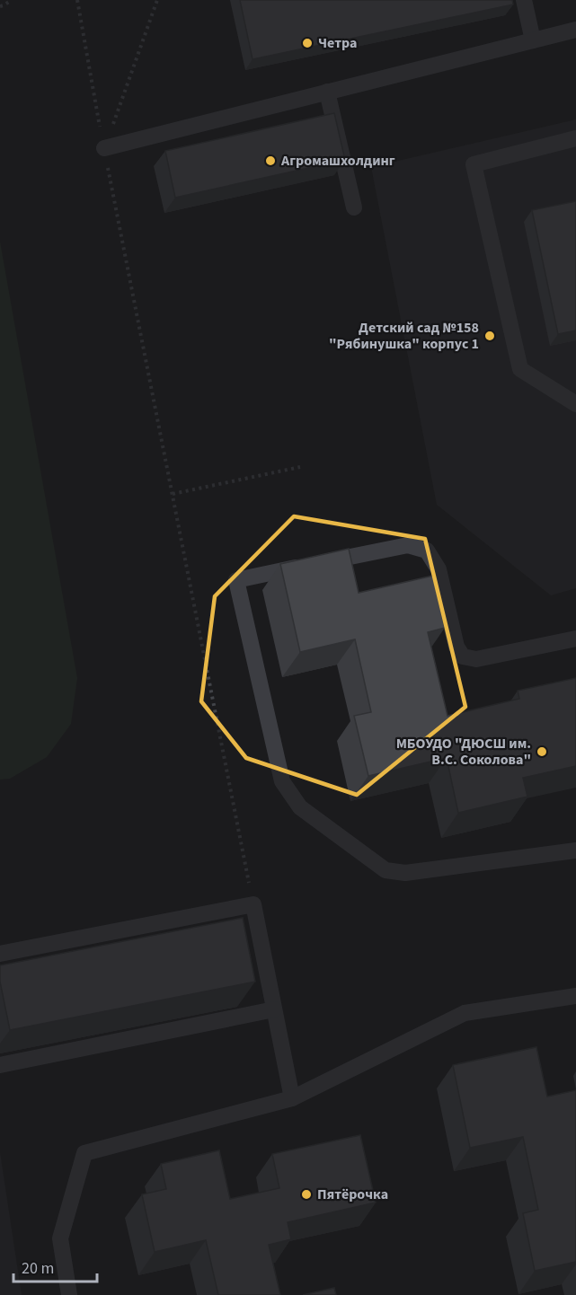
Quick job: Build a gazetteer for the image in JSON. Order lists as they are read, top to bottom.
{
  "places": [
    "Четра",
    "Агромашхолдинг",
    "Детский сад №158 \"Рябинушка\" корпус 1",
    "МБОУДО \"ДЮСШ им. В.С. Соколова\"",
    "Пятёрочка"
  ],
  "scale_bar": "20 m"
}
